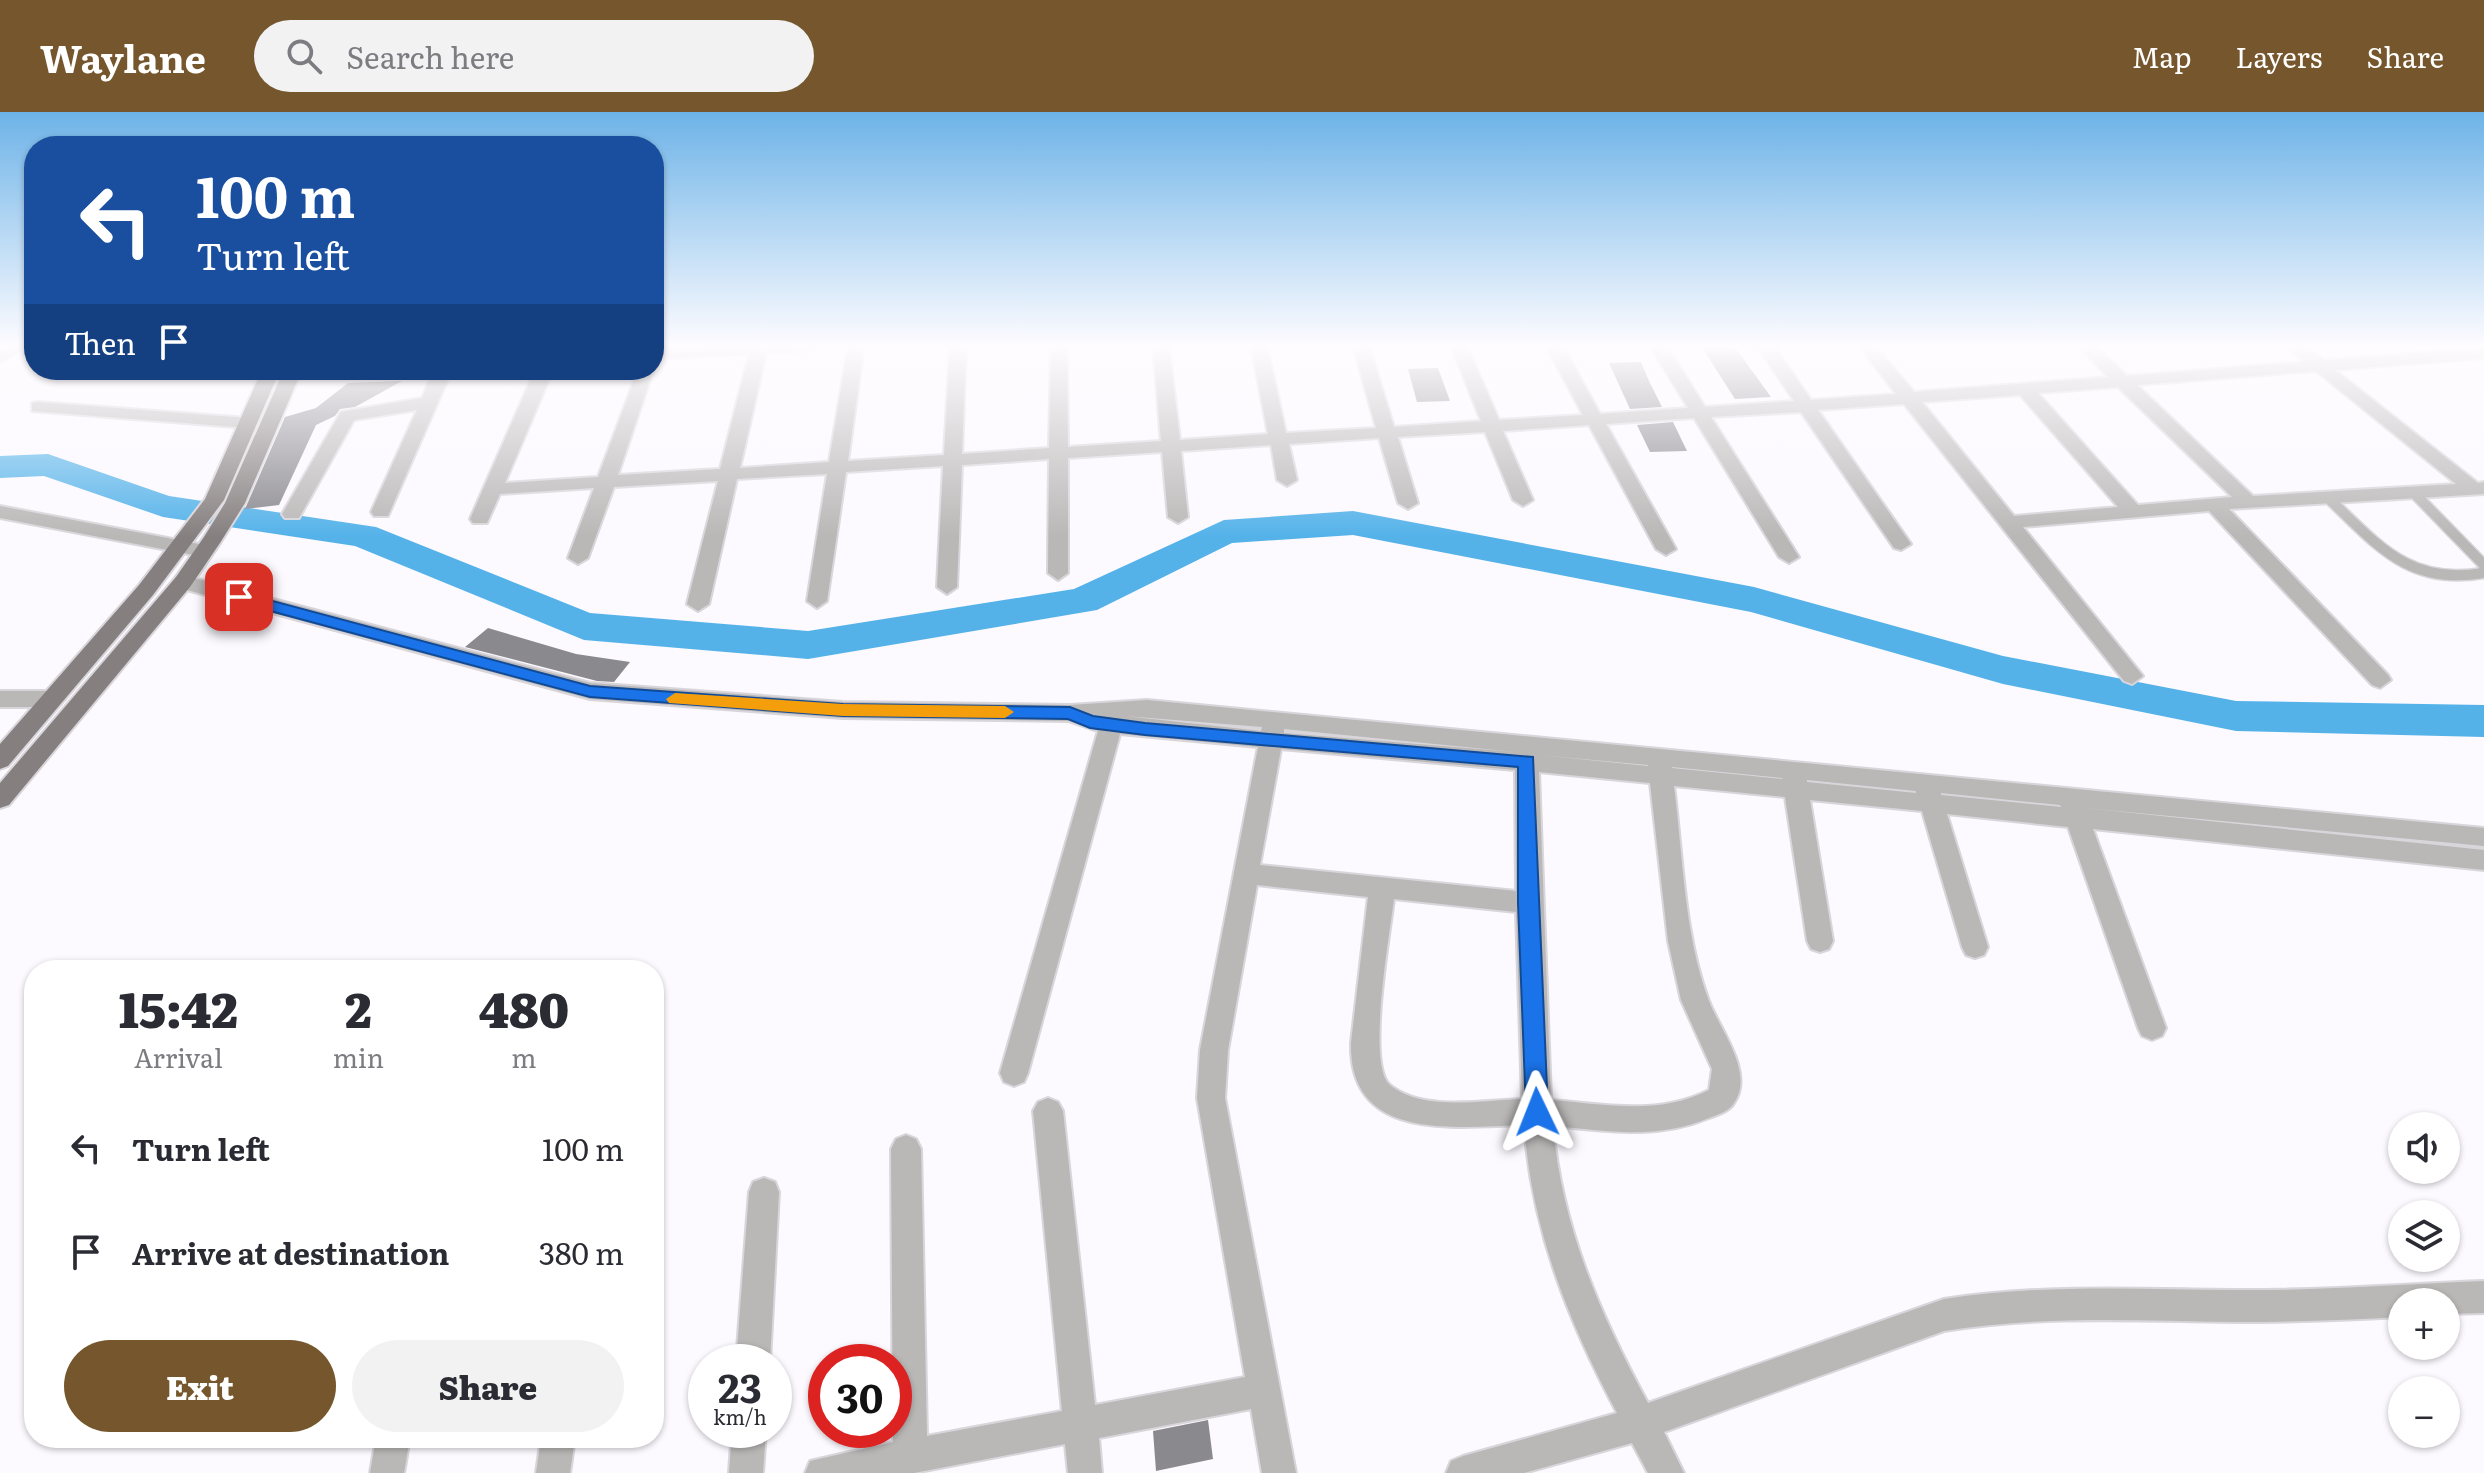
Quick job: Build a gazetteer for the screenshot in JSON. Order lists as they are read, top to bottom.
{
  "page": {
    "header": "Waylane",
    "search": "Search here",
    "nav": ["Map", "Layers", "Share"],
    "turn": ["100 m", "Turn left"],
    "then": "Then",
    "eta": [
      "15:42",
      "Arrival",
      "2",
      "min",
      "480",
      "m"
    ],
    "list": [
      {
        "name": "Turn left",
        "value": "100 m"
      },
      {
        "name": "Arrive at destination",
        "value": "380 m"
      }
    ],
    "map_buttons": ["+", "−"],
    "buttons": ["Exit", "Share"],
    "speed": "23 km/h",
    "limit": "30"
  }
}
